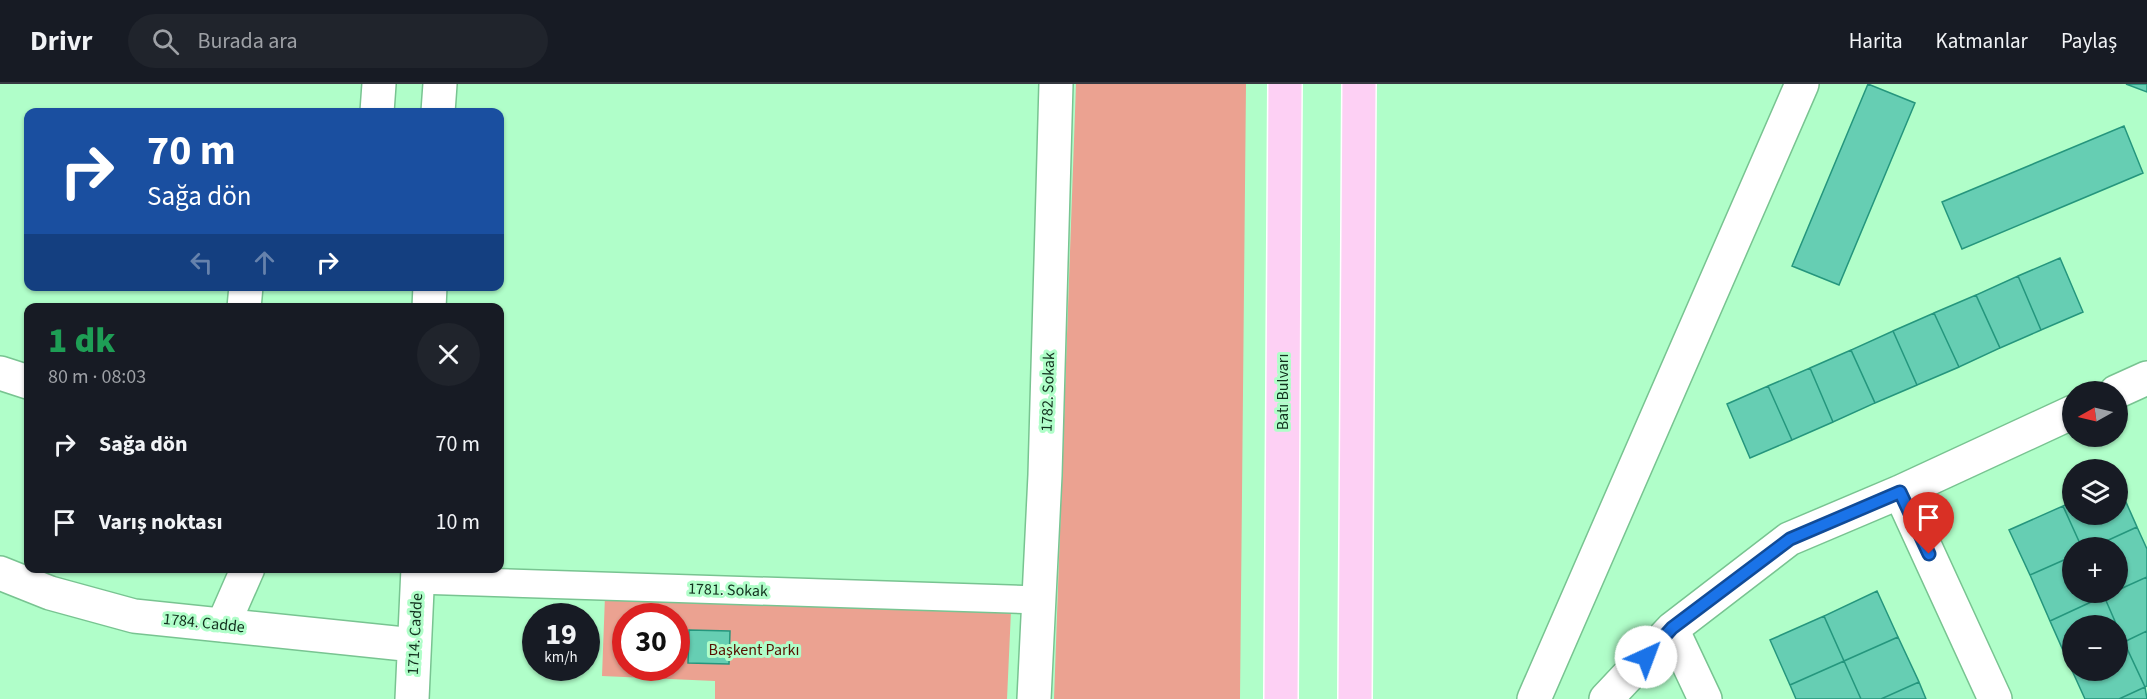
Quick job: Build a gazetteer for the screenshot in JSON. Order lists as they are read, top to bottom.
{
  "streets": {
    "main road": ["Batı Bulvarı"],
    "street": [
      "1782. Sokak",
      "1781. Sokak",
      "1784. Cadde",
      "1714. Cadde"
    ]
  },
  "crossings": [
    ["1782. Sokak", "1781. Sokak"],
    ["1781. Sokak", "1714. Cadde"],
    ["1784. Cadde", "1714. Cadde"]
  ],
  "parks": ["Başkent Parkı"],
  "north": "left",
  "page": {
    "header": "Drivr",
    "search": "Burada ara",
    "nav": ["Harita", "Katmanlar", "Paylaş"],
    "turn": ["70 m", "Sağa dön"],
    "heading": ["1 dk", "80 m · 08:03"],
    "map_buttons": ["+", "−"],
    "list": [
      {
        "name": "Sağa dön",
        "value": "70 m"
      },
      {
        "name": "Varış noktası",
        "value": "10 m"
      }
    ],
    "speed": "19 km/h",
    "limit": "30"
  }
}
